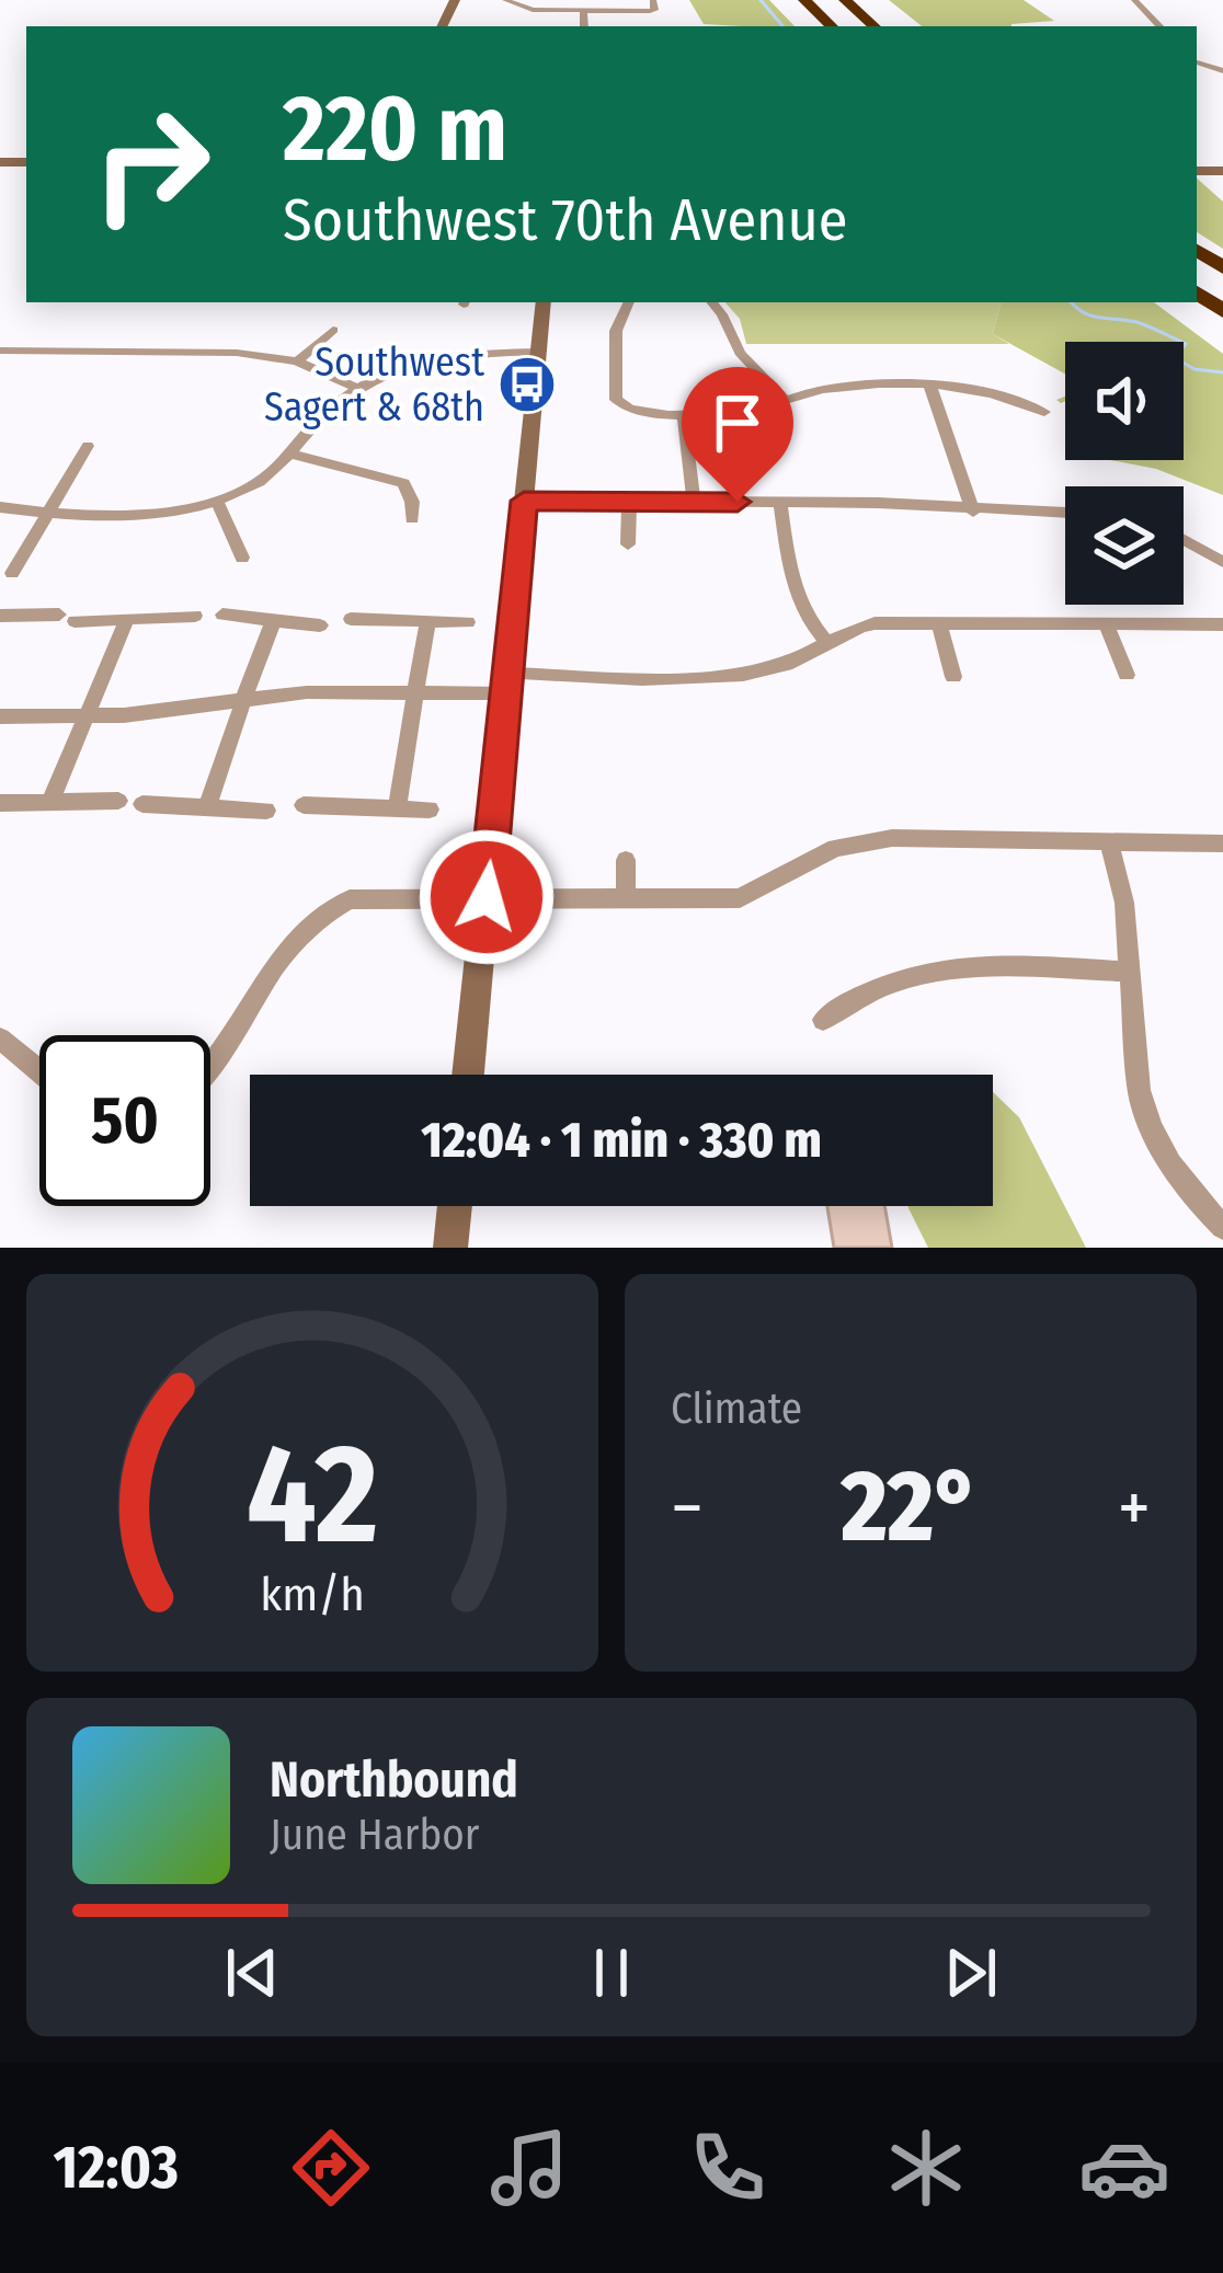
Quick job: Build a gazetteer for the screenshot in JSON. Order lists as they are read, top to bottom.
{
  "places": {
    "bus stop": ["Southwest Sagert & 68th"]
  },
  "page": {
    "turn": ["220 m", "Southwest 70th Avenue"],
    "limit": "50",
    "trip": "12:04 · 1 min · 330 m",
    "tile": "Climate",
    "heat": ["−", "22°", "+"],
    "song": ["Northbound", "June Harbor"],
    "tabs": "12:03",
    "gauge": ["42", "km/h"]
  }
}
